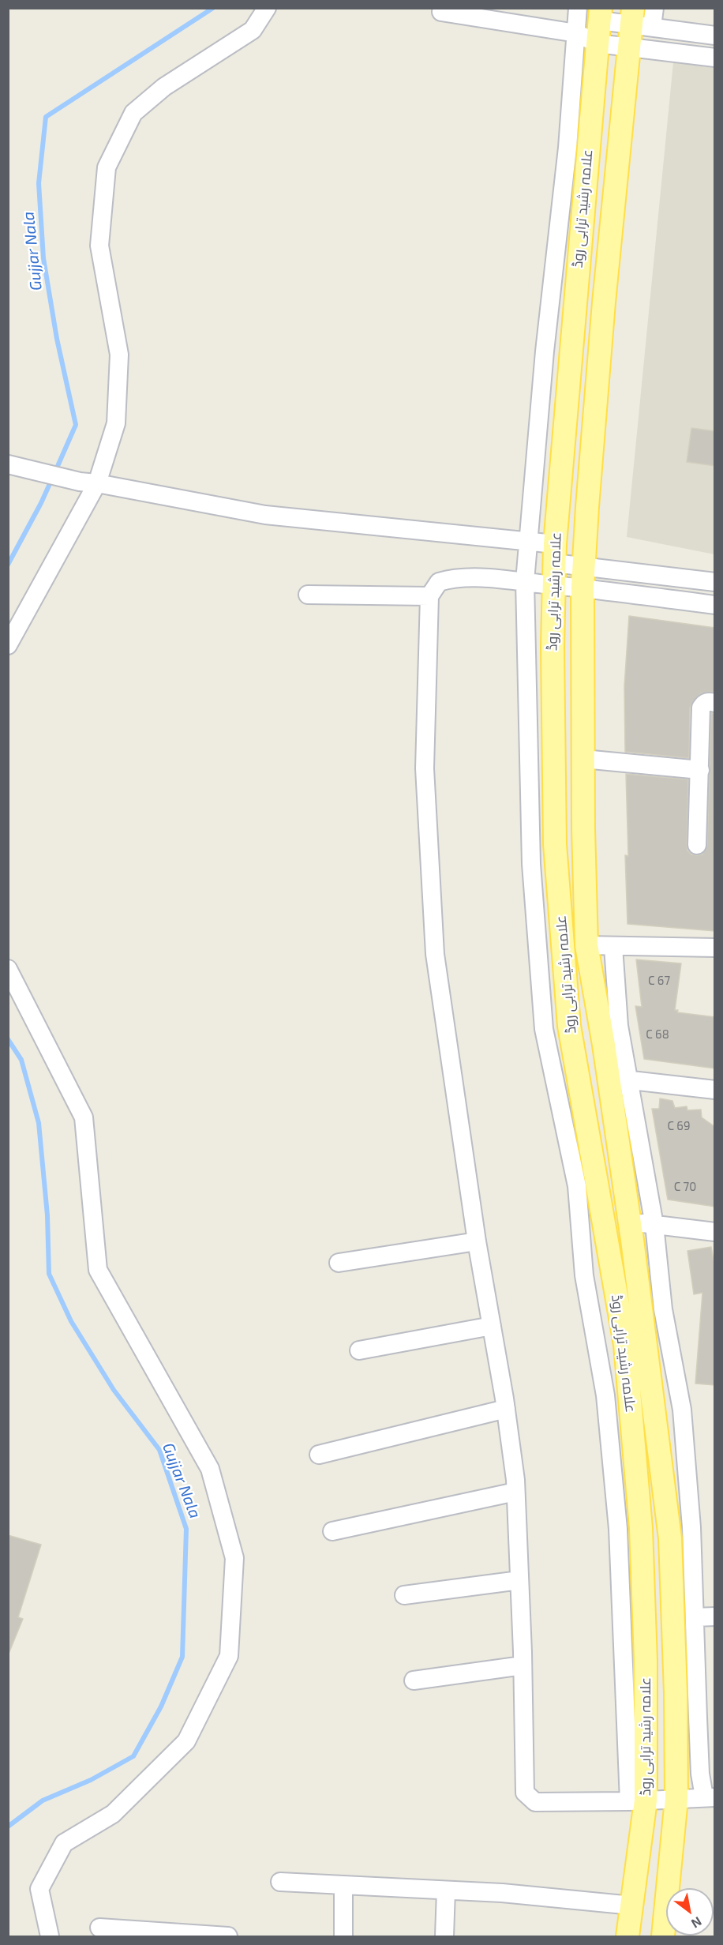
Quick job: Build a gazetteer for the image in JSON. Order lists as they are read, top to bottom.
{
  "streets": {
    "main road": ["علامہ رشید ترابی روڈ"]
  },
  "water": ["Gujjar Nala"],
  "house_numbers": [
    "C 67",
    "C 68",
    "C 69",
    "C 70"
  ],
  "north": "bottom right"
}
